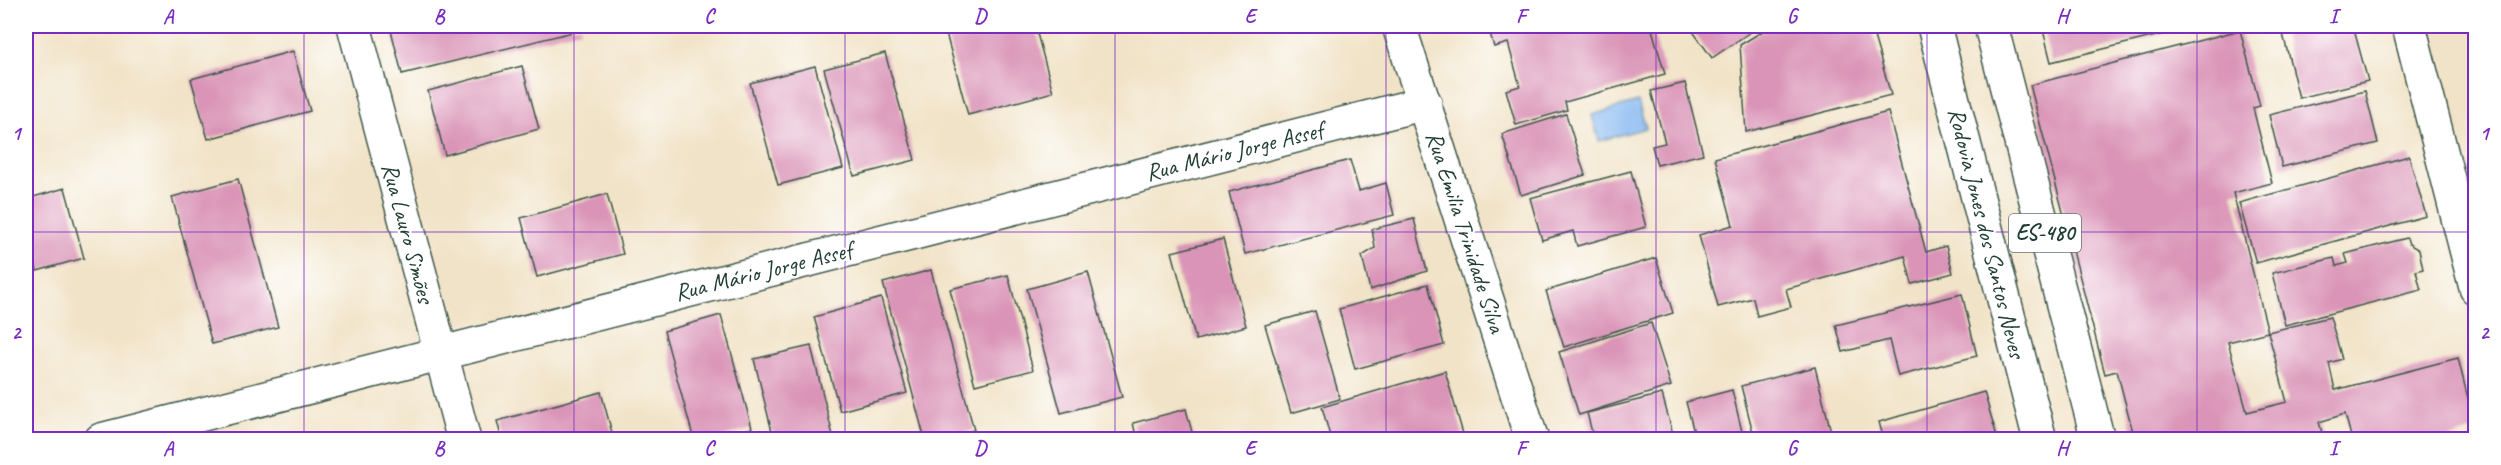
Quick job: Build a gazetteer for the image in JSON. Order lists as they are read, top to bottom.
{
  "streets": {
    "street": [
      "Rua Mário Jorge Assef",
      "Rua Emilia Trinidade Silva",
      "Rua Lauro Simões",
      "Rodovia Jones dos Santos Neves",
      "ES-480"
    ]
  },
  "crossings": [
    ["Rua Mário Jorge Assef", "Rua Emilia Trinidade Silva"],
    ["Rua Mário Jorge Assef", "Rua Lauro Simões"]
  ],
  "grid": {
    "columns": [
      "A",
      "B",
      "C",
      "D",
      "E",
      "F",
      "G",
      "H",
      "I"
    ],
    "rows": ["1", "2"]
  }
}
